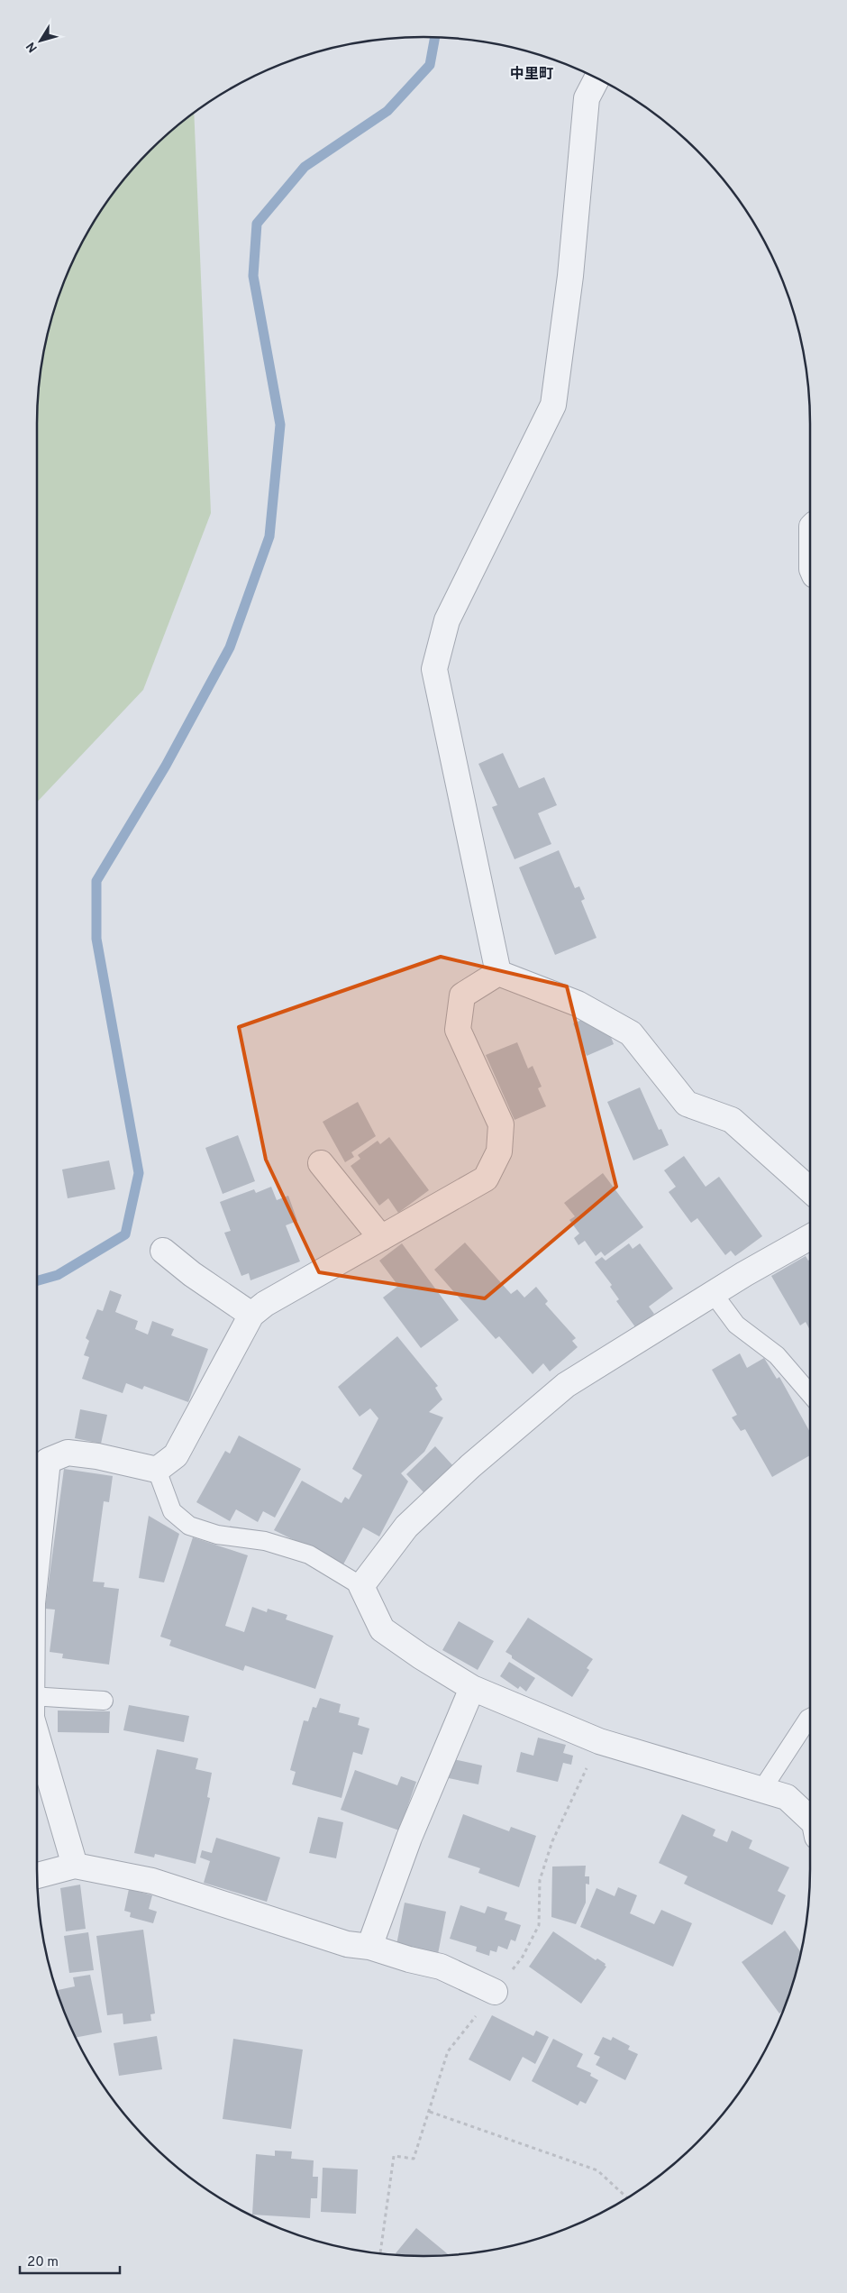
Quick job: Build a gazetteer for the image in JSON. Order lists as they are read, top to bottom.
{
  "districts": ["中里町"],
  "scale_bar": "20 m",
  "north": "bottom left"
}
